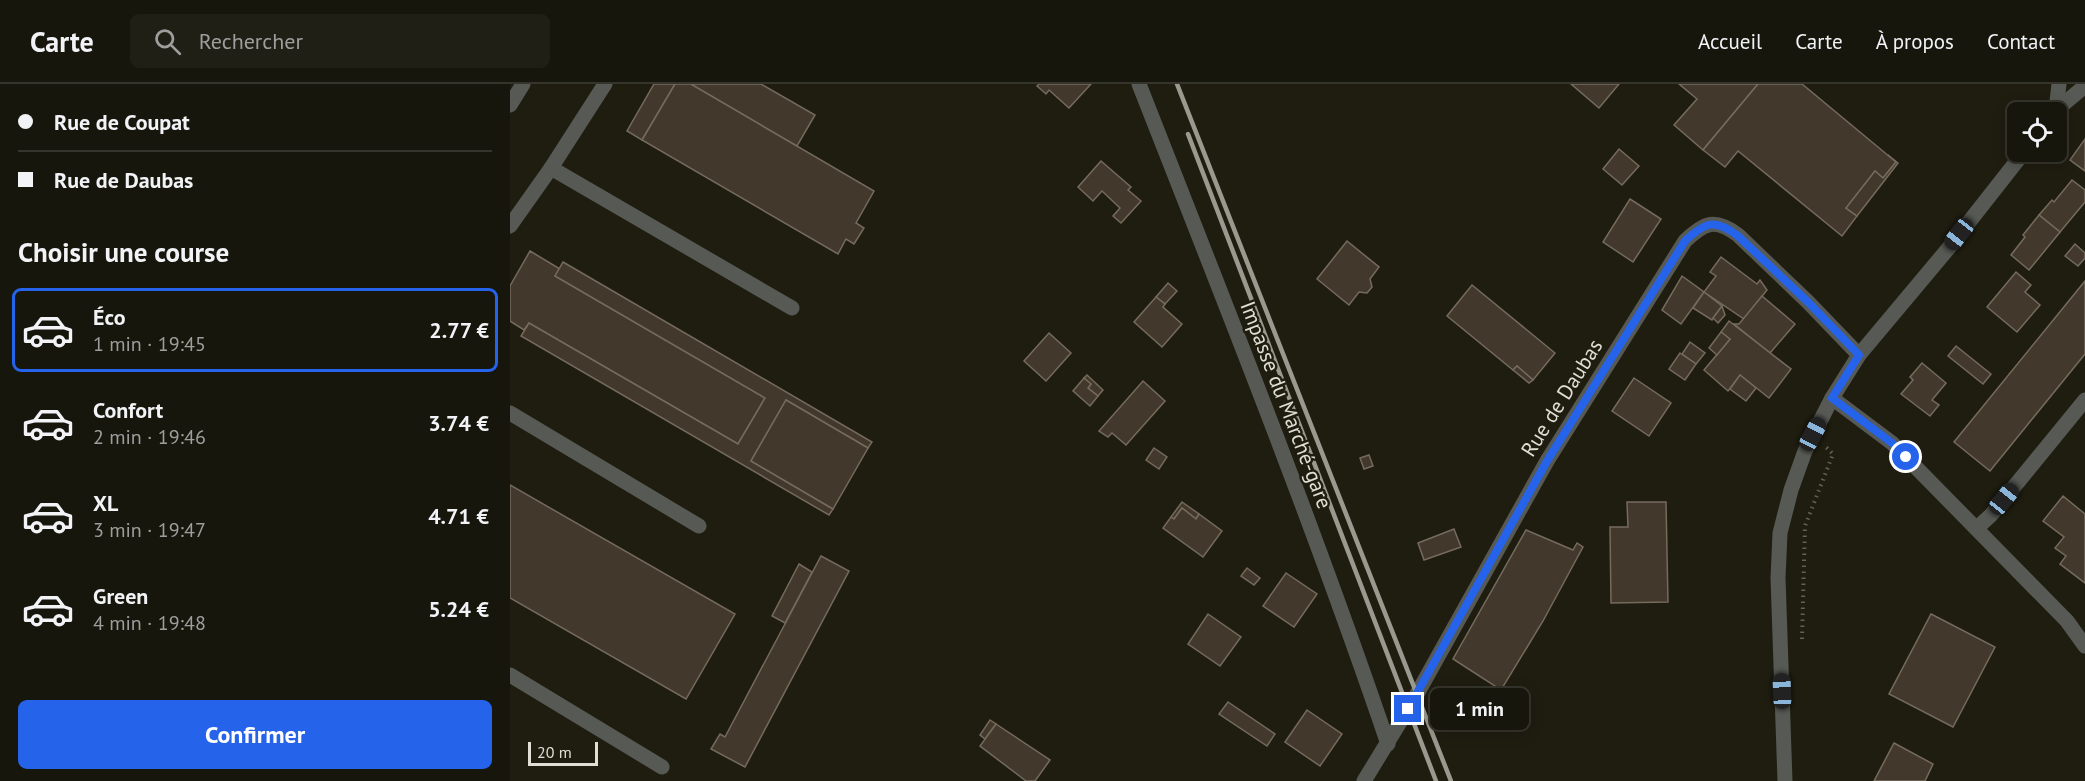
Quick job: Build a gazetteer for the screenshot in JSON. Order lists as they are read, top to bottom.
{
  "streets": {
    "street": ["Rue de Daubas", "Impasse du Marché-gare"]
  },
  "crossings": [
    ["Rue de Daubas", "Impasse du Marché-gare"]
  ],
  "scale_bar": "20 m",
  "page": {
    "header": "Carte",
    "search": "Rechercher",
    "nav": [
      "Accueil",
      "Carte",
      "À propos",
      "Contact"
    ],
    "banner": ["Rue de Coupat", "Rue de Daubas"],
    "heading": "Choisir une course",
    "list": [
      {
        "name": "Éco",
        "note": "1 min · 19:45",
        "value": "2.77 €"
      },
      {
        "name": "Confort",
        "note": "2 min · 19:46",
        "value": "3.74 €"
      },
      {
        "name": "XL",
        "note": "3 min · 19:47",
        "value": "4.71 €"
      },
      {
        "name": "Green",
        "note": "4 min · 19:48",
        "value": "5.24 €"
      }
    ],
    "buttons": "Confirmer",
    "bubble": "1 min",
    "scale": "20 m"
  }
}
